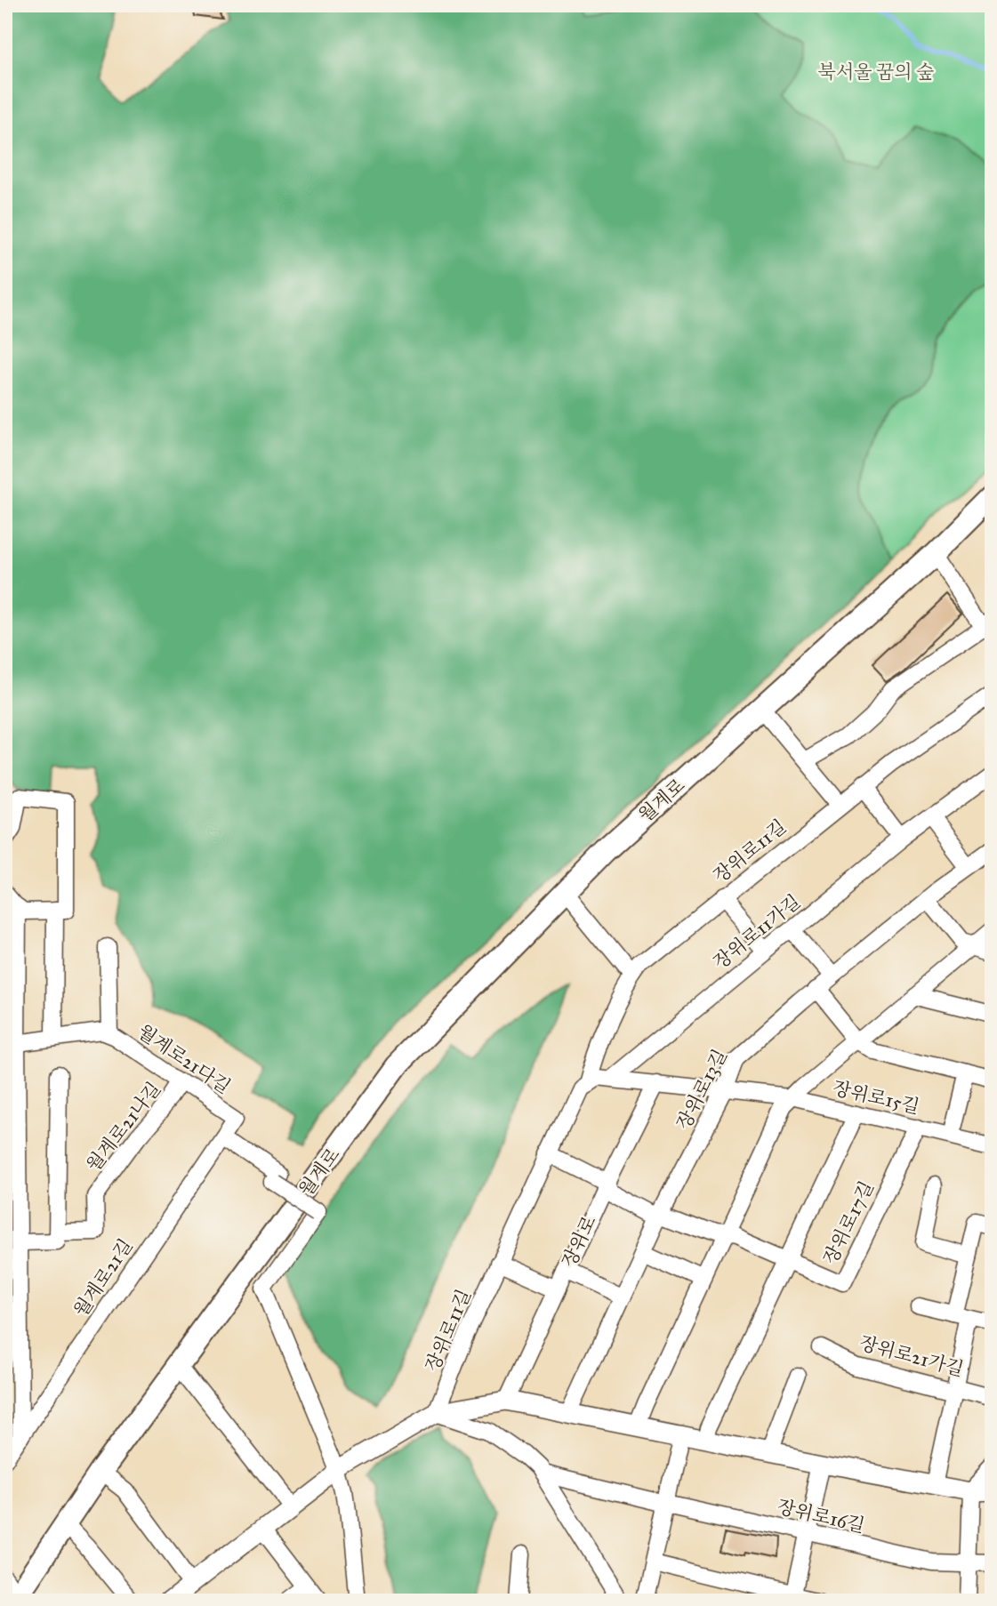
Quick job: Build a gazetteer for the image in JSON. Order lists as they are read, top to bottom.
{
  "streets": {
    "main road": ["월계로"],
    "street": [
      "장위로11길",
      "장위로11가길",
      "월계로21다길",
      "장위로13길",
      "장위로15길",
      "월계로21나길",
      "장위로17길",
      "장위로",
      "월계로21길",
      "장위로21가길",
      "장위로16길"
    ]
  },
  "crossings": [
    ["월계로", "월계로21길"],
    ["월계로21다길", "월계로21나길"],
    ["월계로21다길", "월계로21길"],
    ["장위로15길", "장위로17길"]
  ],
  "parks": ["북서울 꿈의 숲"]
}
